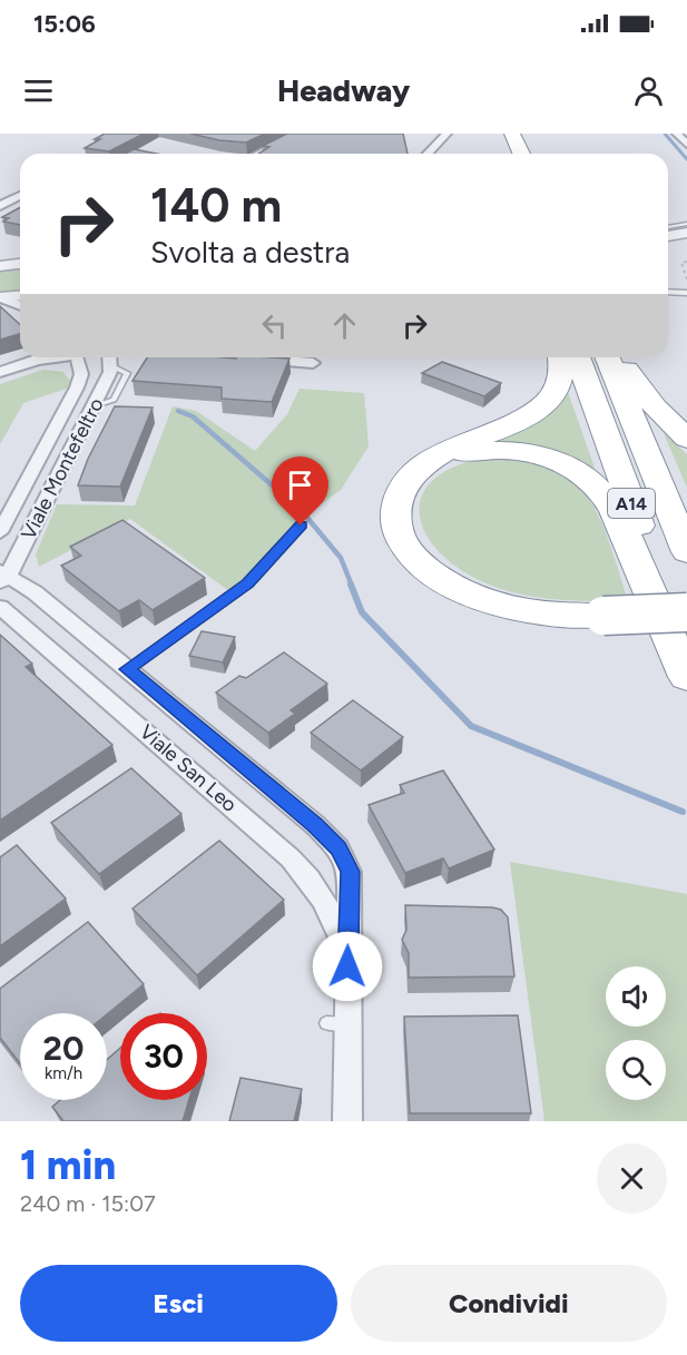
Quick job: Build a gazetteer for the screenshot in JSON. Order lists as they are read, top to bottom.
{
  "streets": {
    "highway": ["A14"],
    "street": ["Viale Montefeltro", "Viale San Leo"]
  },
  "crossings": [
    ["Viale Montefeltro", "Viale San Leo"]
  ],
  "page": {
    "status": "15:06",
    "header": "Headway",
    "turn": ["140 m", "Svolta a destra"],
    "speed": "20 km/h",
    "limit": "30",
    "heading": ["1 min", "240 m · 15:07"],
    "buttons": ["Esci", "Condividi"]
  }
}
